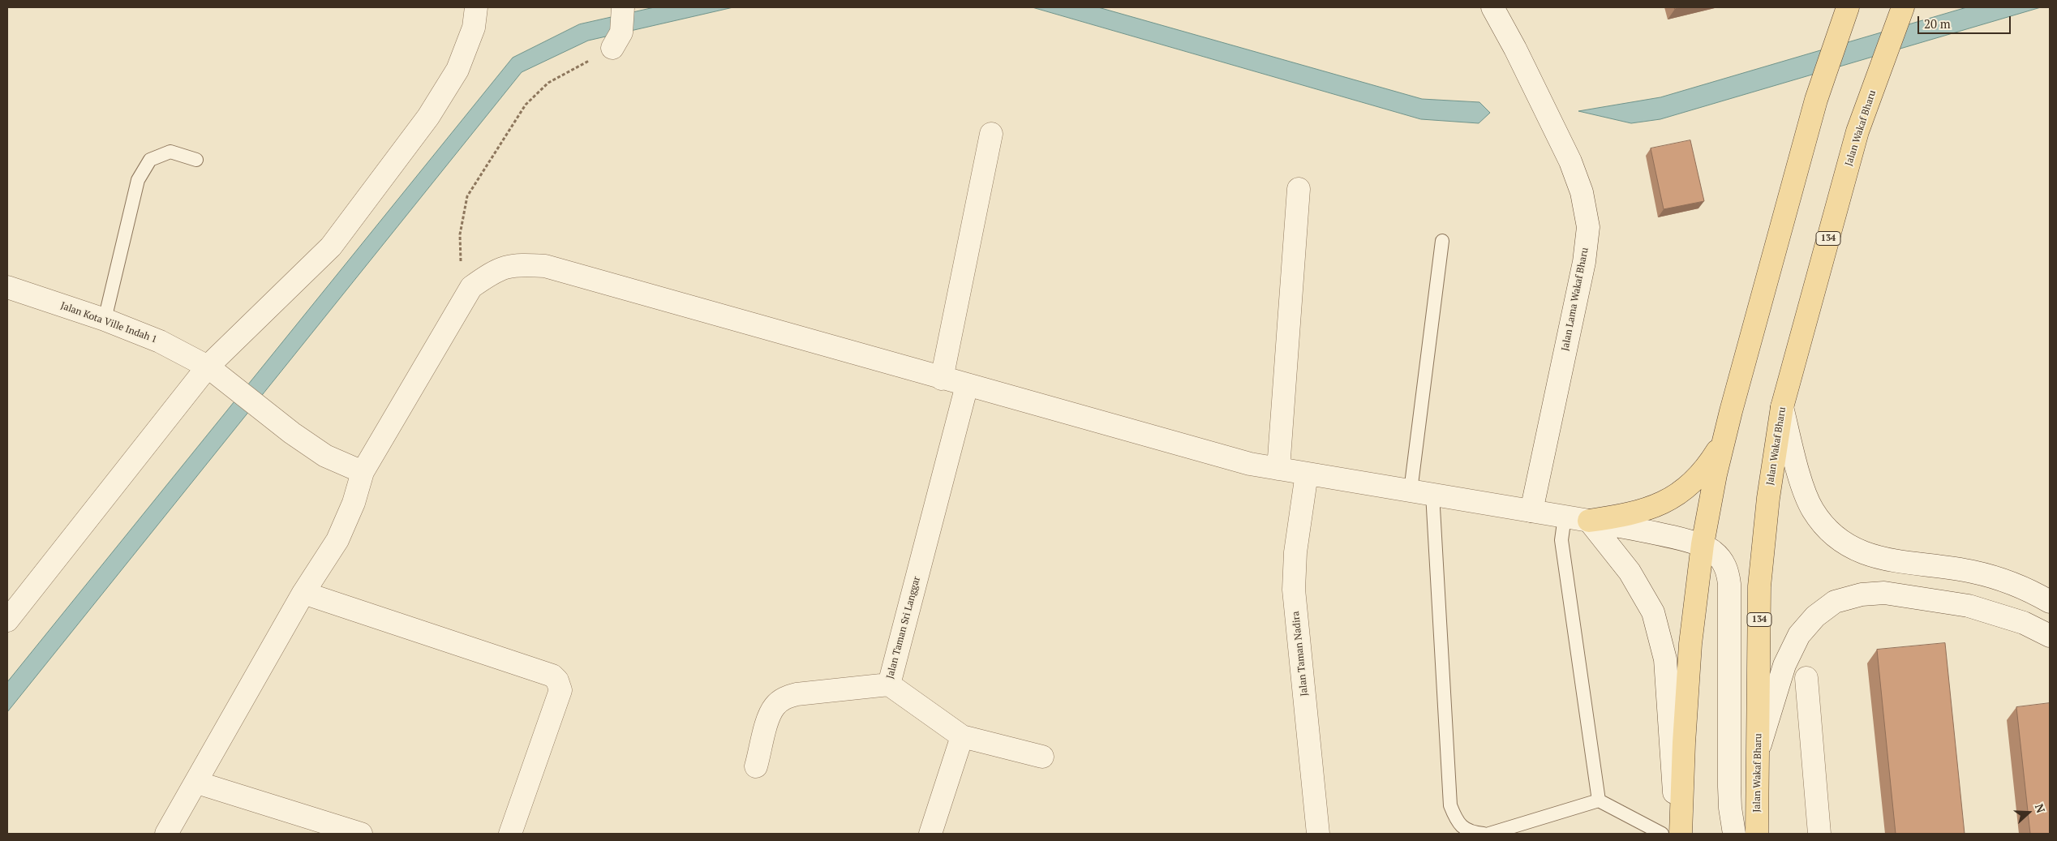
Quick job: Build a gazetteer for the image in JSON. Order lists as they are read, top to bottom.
{
  "streets": {
    "main road": ["Jalan Wakaf Bharu", "134"],
    "street": [
      "Jalan Lama Wakaf Bharu",
      "Jalan Kota Ville Indah 1",
      "Jalan Taman Sri Langgar",
      "Jalan Taman Nadira"
    ]
  },
  "scale_bar": "20 m",
  "north": "right"
}
